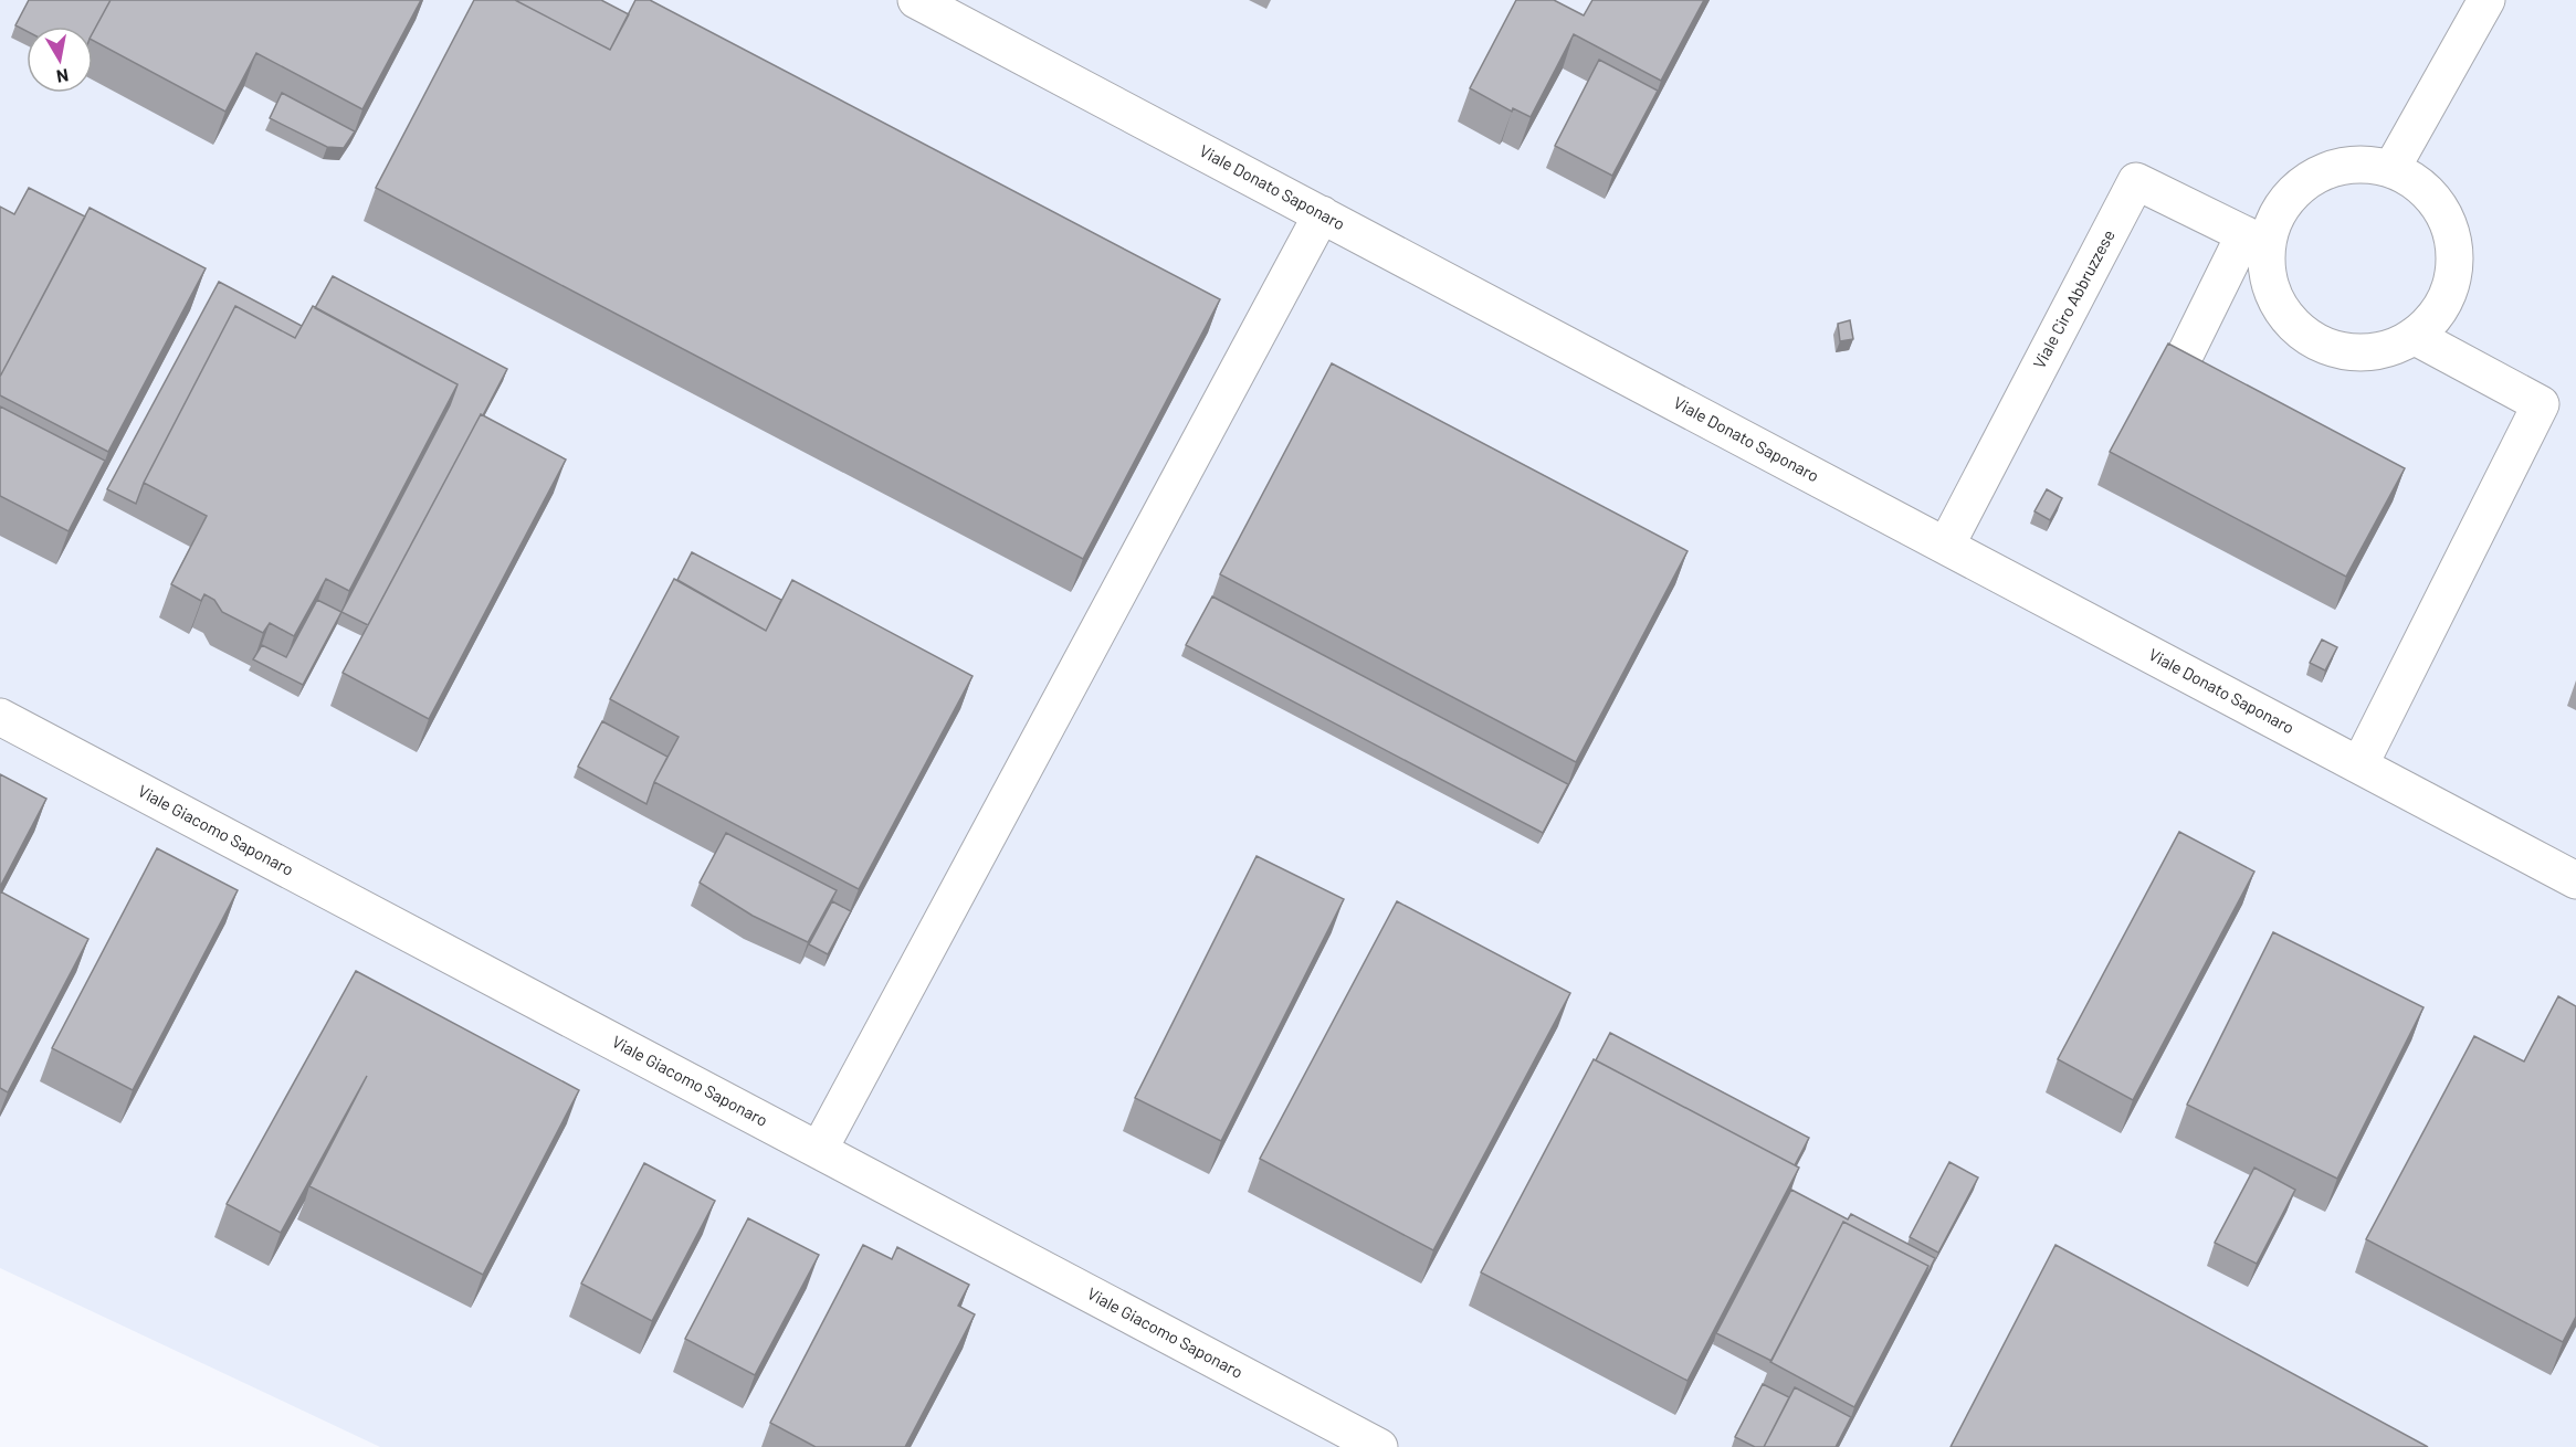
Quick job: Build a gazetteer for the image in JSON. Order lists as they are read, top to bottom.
{
  "streets": {
    "street": ["Viale Donato Saponaro", "Viale Ciro Abbruzzese", "Viale Giacomo Saponaro"]
  },
  "crossings": [
    ["Viale Donato Saponaro", "Viale Ciro Abbruzzese"]
  ],
  "north": "bottom"
}
